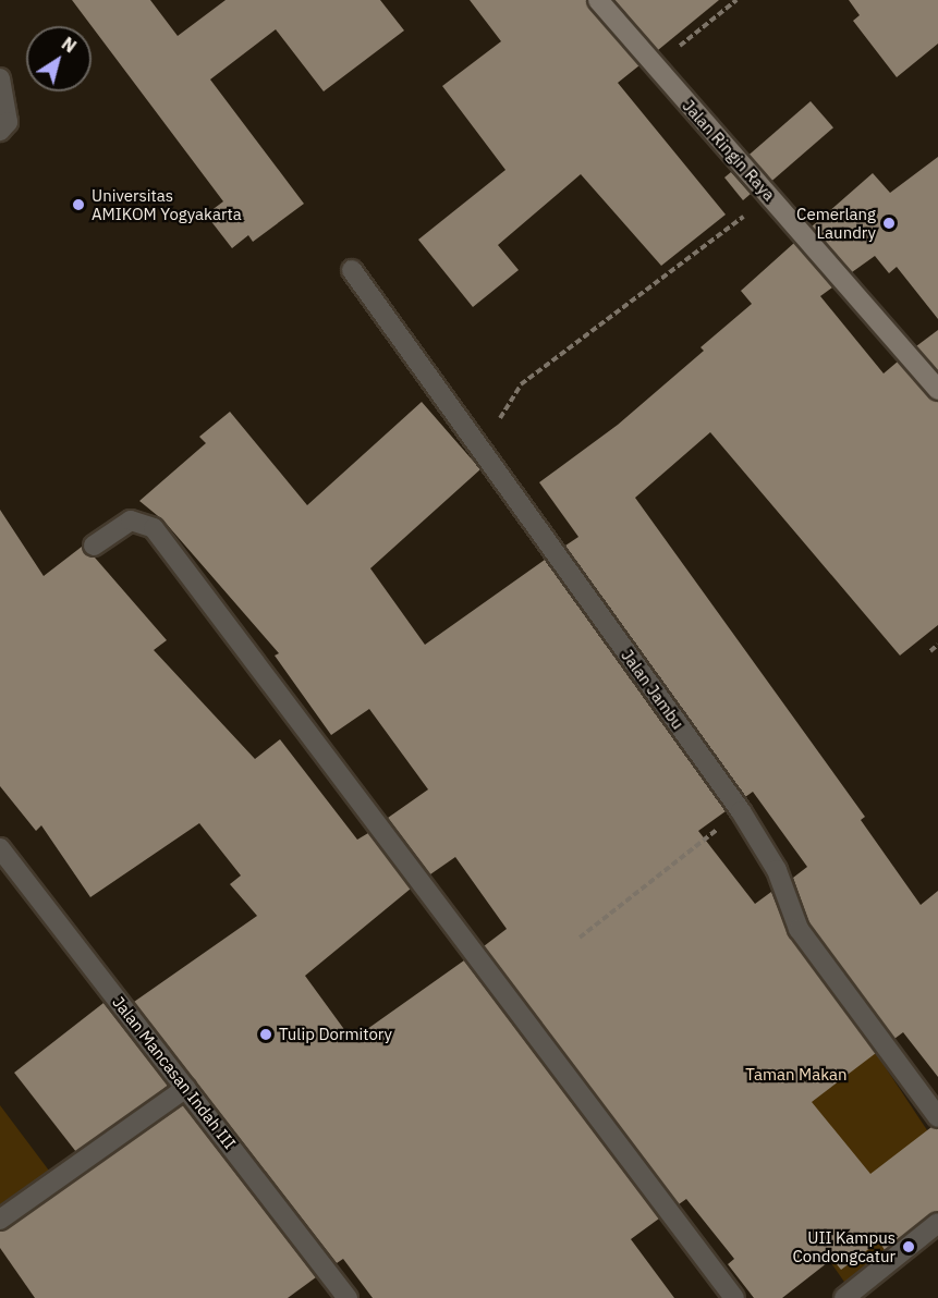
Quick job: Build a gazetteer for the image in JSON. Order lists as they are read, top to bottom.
{
  "streets": {
    "main road": ["Jalan Ringin Raya"],
    "street": ["Jalan Jambu", "Jalan Mancasan Indah III"]
  },
  "parks": ["Taman Makan"],
  "places": [
    "Universitas AMIKOM Yogyakarta",
    "Cemerlang Laundry",
    "Tulip Dormitory",
    "UII Kampus Condongcatur"
  ],
  "north": "top right"
}
